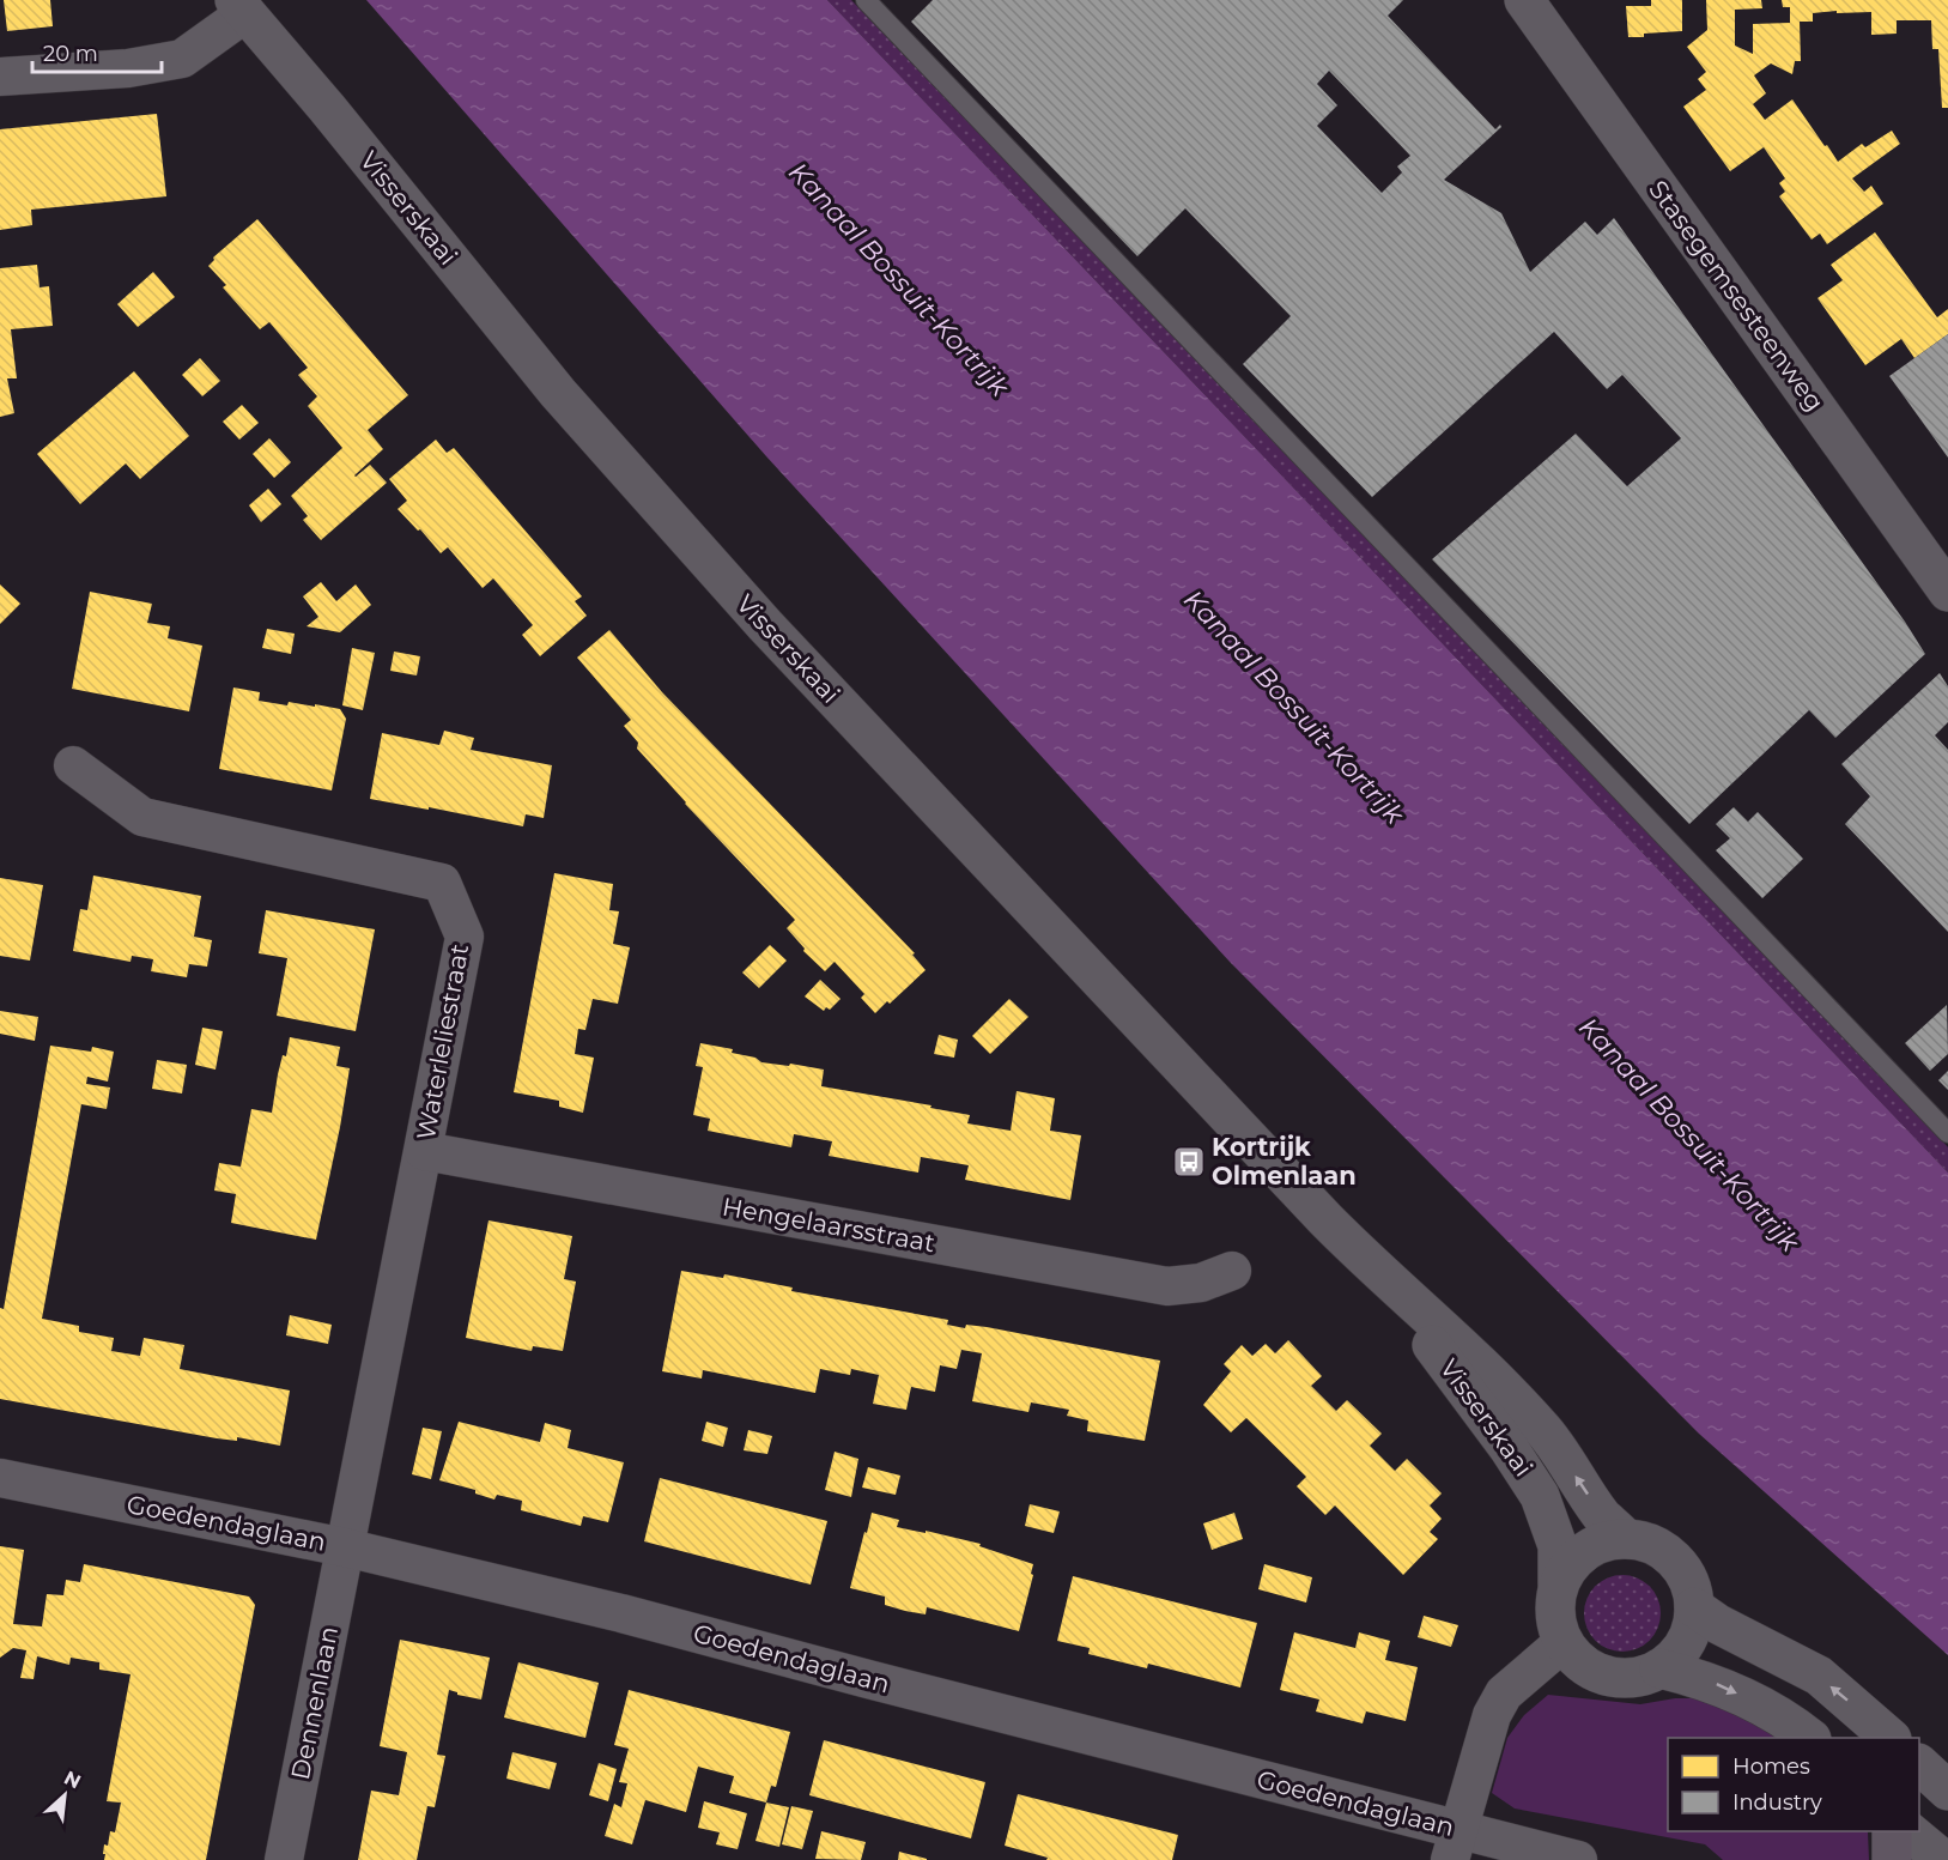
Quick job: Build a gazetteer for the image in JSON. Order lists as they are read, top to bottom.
{
  "streets": {
    "street": [
      "Visserskaai",
      "Stasegemsesteenweg",
      "Waterleliestraat",
      "Hengelaarsstraat",
      "Goedendaglaan",
      "Dennenlaan"
    ]
  },
  "crossings": [
    ["Waterleliestraat", "Hengelaarsstraat"],
    ["Waterleliestraat", "Goedendaglaan"],
    ["Waterleliestraat", "Dennenlaan"],
    ["Goedendaglaan", "Dennenlaan"]
  ],
  "water": ["Kanaal Bossuit-Kortrijk"],
  "places": {
    "bus stop": ["Kortrijk Olmenlaan"]
  },
  "legend": ["Homes", "Industry"],
  "scale_bar": "20 m",
  "north": "top right"
}
